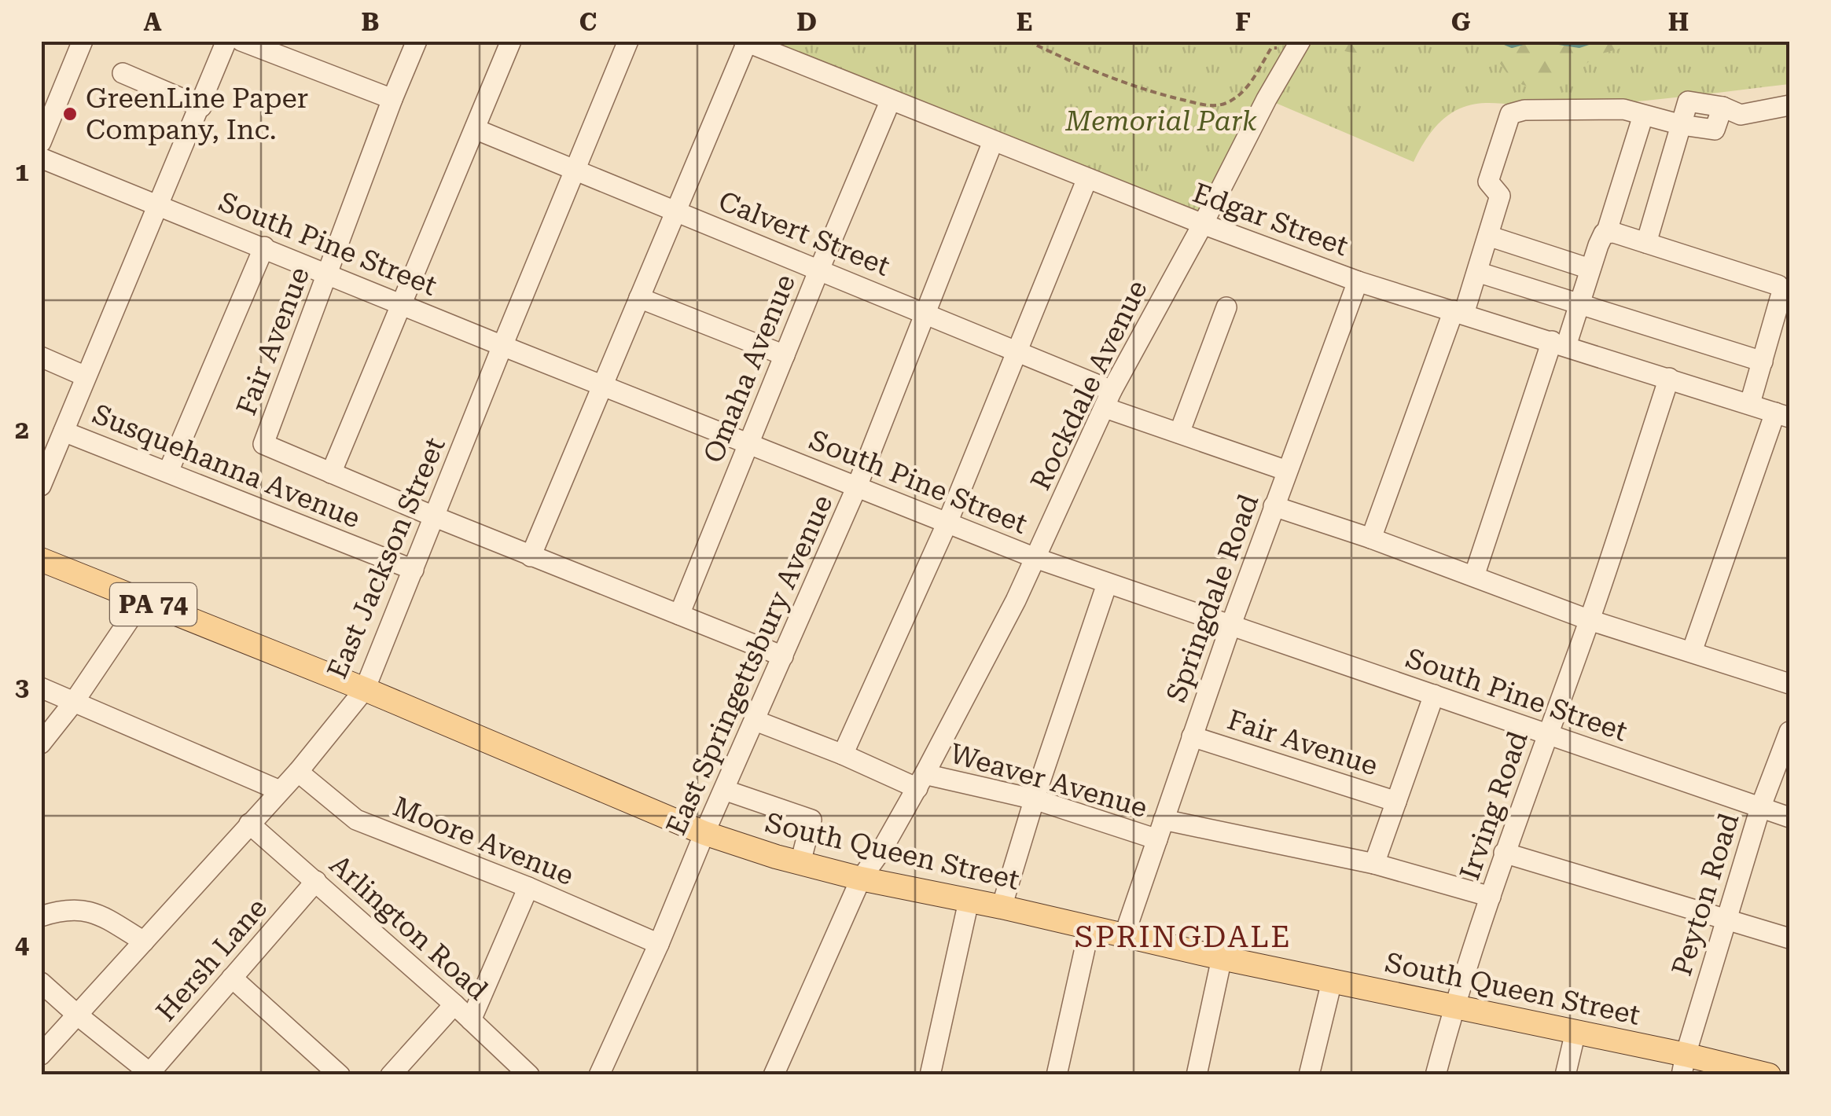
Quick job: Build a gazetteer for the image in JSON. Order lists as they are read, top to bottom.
{
  "streets": {
    "main road": ["PA 74", "South Queen Street"],
    "street": [
      "Edgar Street",
      "Calvert Street",
      "South Pine Street",
      "Fair Avenue",
      "Omaha Avenue",
      "Rockdale Avenue",
      "Susquehanna Avenue",
      "East Jackson Street",
      "Springdale Road",
      "East Springettsbury Avenue",
      "Weaver Avenue",
      "Irving Road",
      "Moore Avenue",
      "Peyton Road",
      "Arlington Road",
      "Hersh Lane"
    ]
  },
  "crossings": [
    ["Edgar Street", "Omaha Avenue"],
    ["Edgar Street", "Rockdale Avenue"],
    ["Edgar Street", "Springdale Road"],
    ["Edgar Street", "East Springettsbury Avenue"],
    ["Edgar Street", "Irving Road"],
    ["Calvert Street", "Omaha Avenue"],
    ["Calvert Street", "Rockdale Avenue"],
    ["Calvert Street", "East Jackson Street"],
    ["Calvert Street", "Springdale Road"],
    ["Calvert Street", "East Springettsbury Avenue"],
    ["South Pine Street", "Fair Avenue"],
    ["South Pine Street", "Omaha Avenue"],
    ["South Pine Street", "Rockdale Avenue"],
    ["South Pine Street", "East Jackson Street"],
    ["South Pine Street", "Springdale Road"],
    ["South Pine Street", "East Springettsbury Avenue"],
    ["South Pine Street", "Irving Road"],
    ["South Pine Street", "Peyton Road"],
    ["Fair Avenue", "Omaha Avenue"],
    ["Fair Avenue", "East Jackson Street"],
    ["Fair Avenue", "Springdale Road"],
    ["Fair Avenue", "East Springettsbury Avenue"],
    ["Rockdale Avenue", "Weaver Avenue"],
    ["Rockdale Avenue", "South Queen Street"],
    ["Susquehanna Avenue", "East Jackson Street"],
    ["East Jackson Street", "Moore Avenue"],
    ["East Jackson Street", "South Queen Street"],
    ["East Jackson Street", "Arlington Road"],
    ["Springdale Road", "Weaver Avenue"],
    ["Springdale Road", "South Queen Street"],
    ["East Springettsbury Avenue", "Weaver Avenue"],
    ["East Springettsbury Avenue", "Moore Avenue"],
    ["East Springettsbury Avenue", "South Queen Street"],
    ["Weaver Avenue", "Irving Road"],
    ["Irving Road", "South Queen Street"],
    ["South Queen Street", "Peyton Road"],
    ["Arlington Road", "Hersh Lane"]
  ],
  "districts": ["SPRINGDALE"],
  "parks": ["Memorial Park"],
  "places": ["GreenLine Paper Company, Inc."],
  "grid": {
    "columns": [
      "A",
      "B",
      "C",
      "D",
      "E",
      "F",
      "G",
      "H"
    ],
    "rows": [
      "1",
      "2",
      "3",
      "4"
    ]
  }
}
